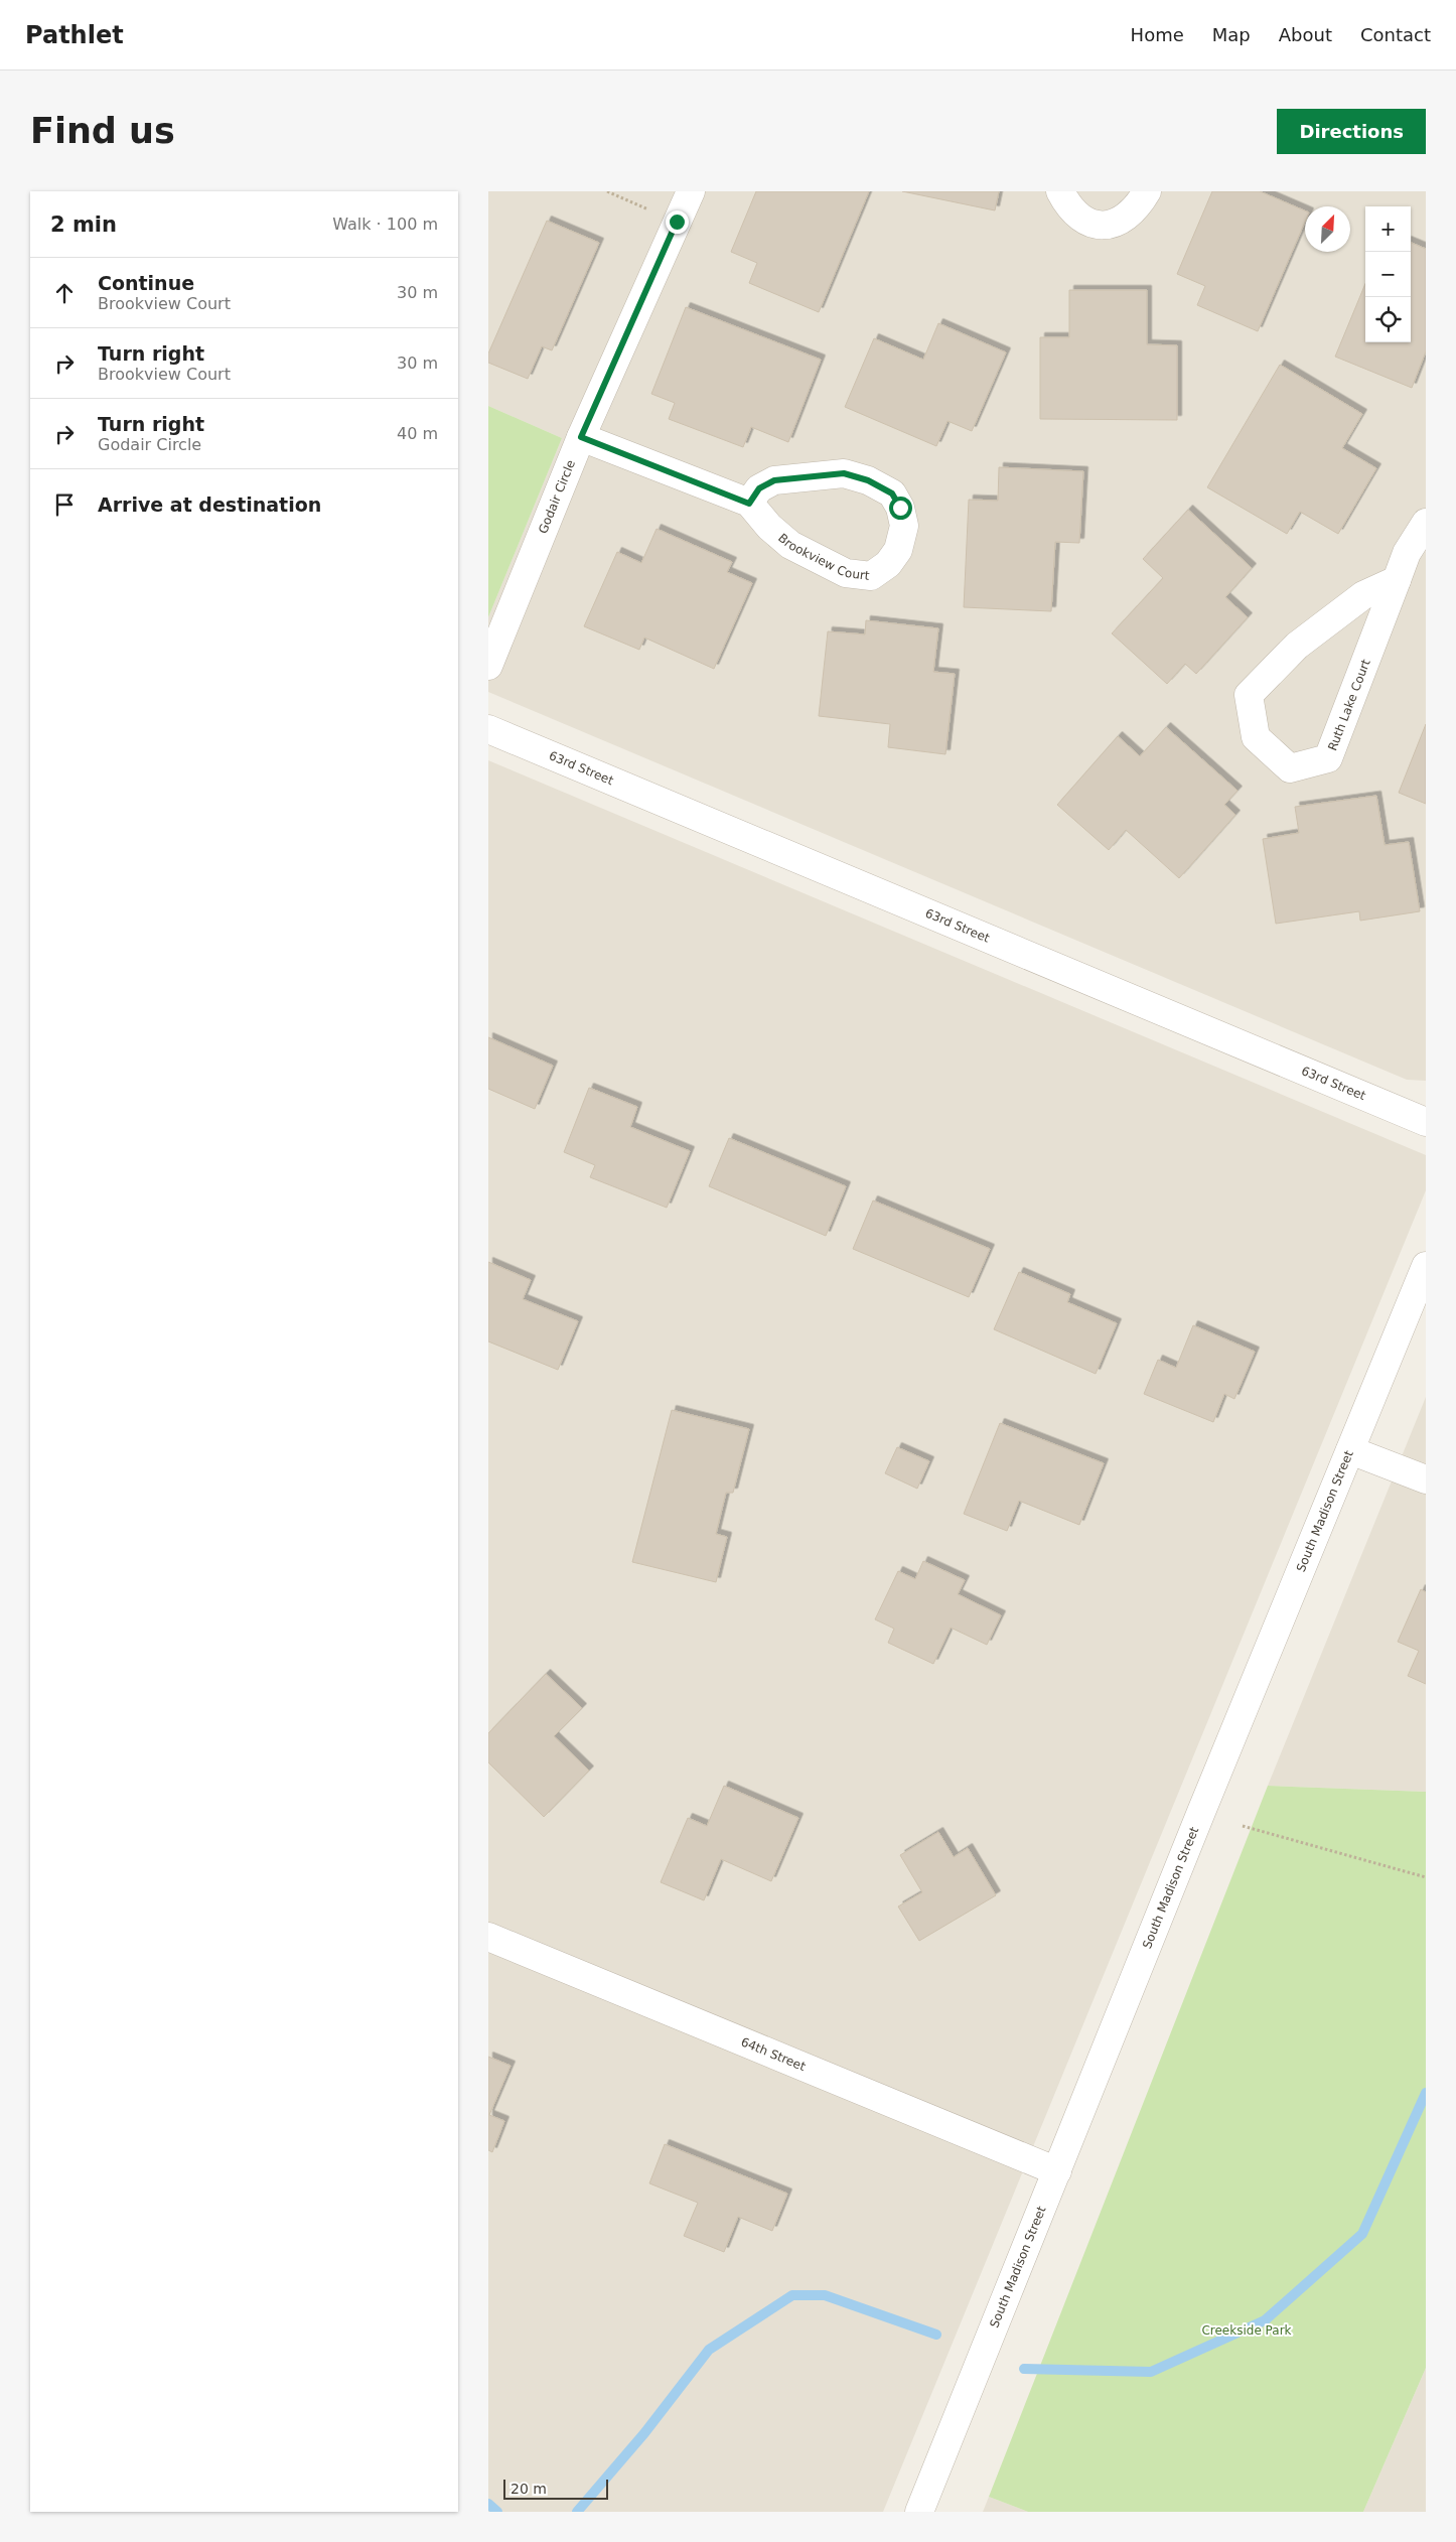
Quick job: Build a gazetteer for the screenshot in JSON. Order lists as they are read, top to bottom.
{
  "streets": {
    "street": [
      "Godair Circle",
      "Brookview Court",
      "Ruth Lake Court",
      "63rd Street",
      "South Madison Street",
      "64th Street"
    ]
  },
  "crossings": [
    ["Godair Circle", "Brookview Court"],
    ["South Madison Street", "64th Street"]
  ],
  "parks": ["Creekside Park"],
  "scale_bar": "20 m",
  "north": "top right",
  "page": {
    "header": "Pathlet",
    "nav": [
      "Home",
      "Map",
      "About",
      "Contact"
    ],
    "buttons": "Directions",
    "title": "Find us",
    "heading": ["2 min", "Walk · 100 m"],
    "map_buttons": ["+", "−"],
    "list": [
      ["Continue", "Brookview Court", "30 m"],
      ["Turn right", "Brookview Court", "30 m"],
      ["Turn right", "Godair Circle", "40 m"],
      "Arrive at destination"
    ],
    "scale": "20 m"
  }
}
